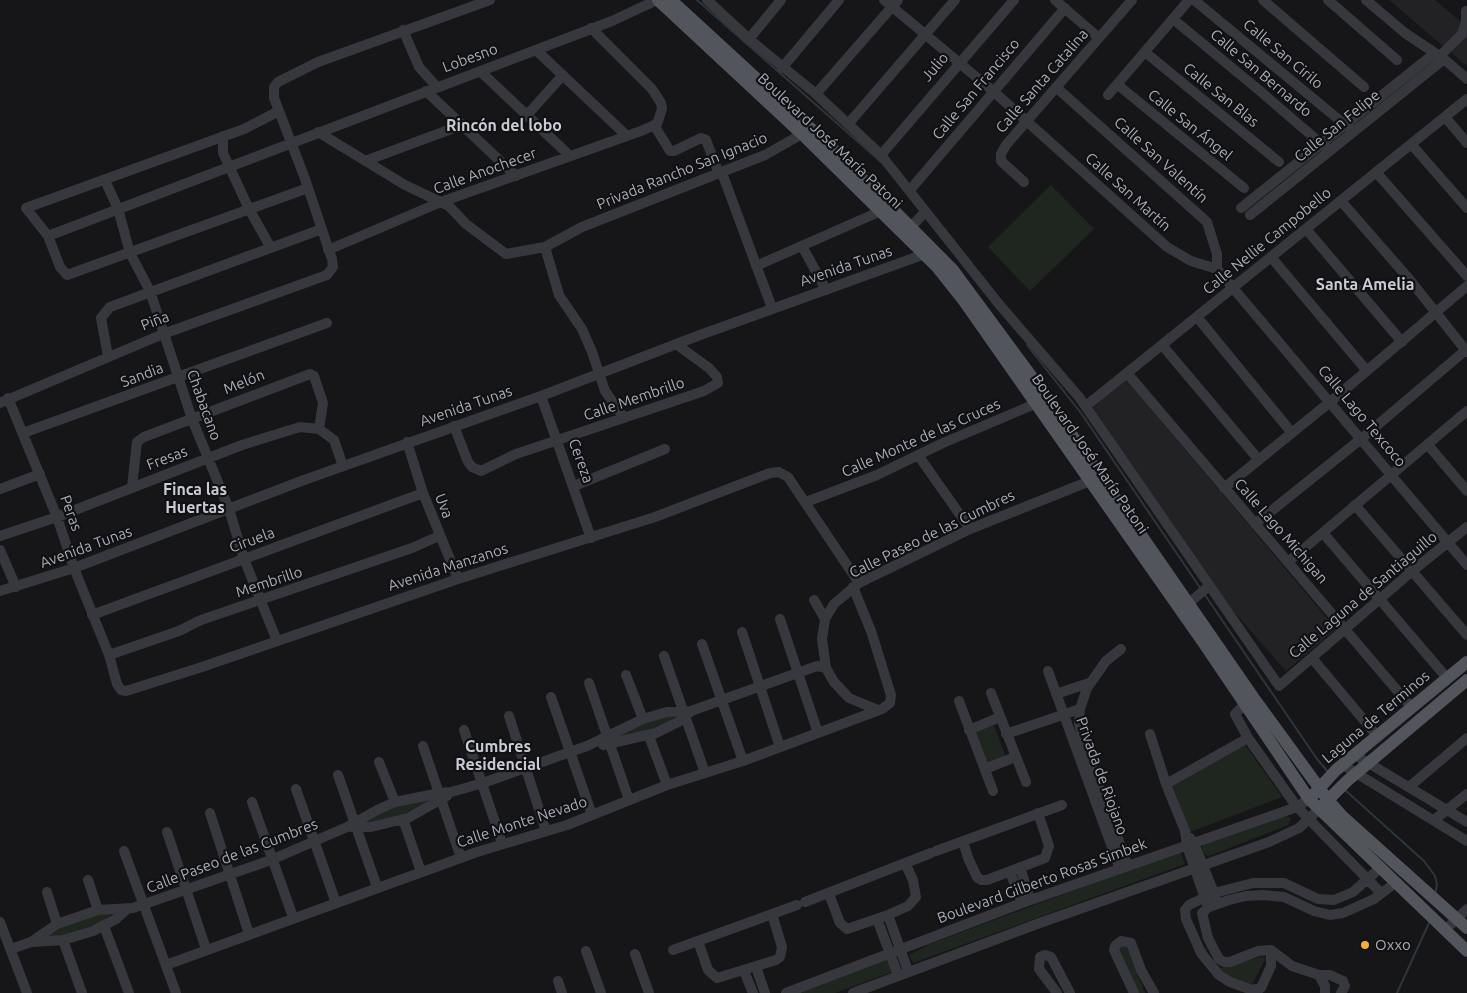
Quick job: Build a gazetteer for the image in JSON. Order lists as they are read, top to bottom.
{
  "streets": {
    "main road": ["Boulevard José María Patoni", "Laguna de Terminos"],
    "street": [
      "Calle San Cirilo",
      "Lobesno",
      "Julio",
      "Calle San Bernardo",
      "Calle Santa Catalina",
      "Calle San Francisco",
      "Calle San Blas",
      "Calle San Ángel",
      "Calle San Felipe",
      "Calle San Valentín",
      "Calle Anochecer",
      "Privada Rancho San Ignacio",
      "Calle San Martín",
      "Calle Nellie Campobello",
      "Avenida Tunas",
      "Piña",
      "Sandia",
      "Melón",
      "Calle Membrillo",
      "Chabacano",
      "Calle Lago Texcoco",
      "Calle Monte de las Cruces",
      "Fresas",
      "Cereza",
      "Uva",
      "Peras",
      "Calle Lago Michigan",
      "Calle Paseo de las Cumbres",
      "Ciruela",
      "Avenida Manzanos",
      "Membrillo",
      "Calle Laguna de Santiaguillo",
      "Privada de Riojano",
      "Calle Monte Nevado",
      "Boulevard Gilberto Rosas Simbek"
    ]
  },
  "crossings": [
    ["Calle San Cirilo", "Calle San Felipe"],
    ["Lobesno", "Boulevard José María Patoni"],
    ["Lobesno", "Chabacano"],
    ["Calle San Bernardo", "Calle San Felipe"],
    ["Calle Santa Catalina", "Calle San Valentín"],
    ["Calle Santa Catalina", "Calle San Martín"],
    ["Boulevard José María Patoni", "Privada Rancho San Ignacio"],
    ["Boulevard José María Patoni", "Avenida Tunas"],
    ["Boulevard José María Patoni", "Calle Monte de las Cruces"],
    ["Boulevard José María Patoni", "Calle Paseo de las Cumbres"],
    ["Boulevard José María Patoni", "Laguna de Terminos"],
    ["Boulevard José María Patoni", "Boulevard Gilberto Rosas Simbek"],
    ["Calle San Valentín", "Calle San Martín"],
    ["Calle San Valentín", "Calle Lago Texcoco"],
    ["Calle Anochecer", "Piña"],
    ["Calle San Martín", "Calle Lago Texcoco"],
    ["Calle Nellie Campobello", "Calle Lago Texcoco"],
    ["Calle Nellie Campobello", "Calle Lago Michigan"],
    ["Avenida Tunas", "Calle Membrillo"],
    ["Avenida Tunas", "Chabacano"],
    ["Avenida Tunas", "Cereza"],
    ["Avenida Tunas", "Uva"],
    ["Avenida Tunas", "Peras"],
    ["Piña", "Chabacano"],
    ["Piña", "Peras"],
    ["Sandia", "Chabacano"],
    ["Sandia", "Peras"],
    ["Melón", "Chabacano"],
    ["Melón", "Fresas"],
    ["Calle Membrillo", "Cereza"],
    ["Chabacano", "Fresas"],
    ["Chabacano", "Ciruela"],
    ["Chabacano", "Avenida Manzanos"],
    ["Chabacano", "Membrillo"],
    ["Calle Lago Texcoco", "Calle Laguna de Santiaguillo"],
    ["Calle Monte de las Cruces", "Avenida Manzanos"],
    ["Fresas", "Peras"],
    ["Cereza", "Avenida Manzanos"],
    ["Uva", "Ciruela"],
    ["Uva", "Avenida Manzanos"],
    ["Uva", "Membrillo"],
    ["Peras", "Ciruela"],
    ["Peras", "Avenida Manzanos"],
    ["Peras", "Membrillo"],
    ["Calle Lago Michigan", "Calle Laguna de Santiaguillo"],
    ["Calle Lago Michigan", "Laguna de Terminos"],
    ["Laguna de Terminos", "Boulevard Gilberto Rosas Simbek"],
    ["Privada de Riojano", "Boulevard Gilberto Rosas Simbek"]
  ],
  "districts": [
    "Rincón del lobo",
    "Santa Amelia",
    "Finca las Huertas",
    "Cumbres Residencial"
  ],
  "places": ["Oxxo"]
}
